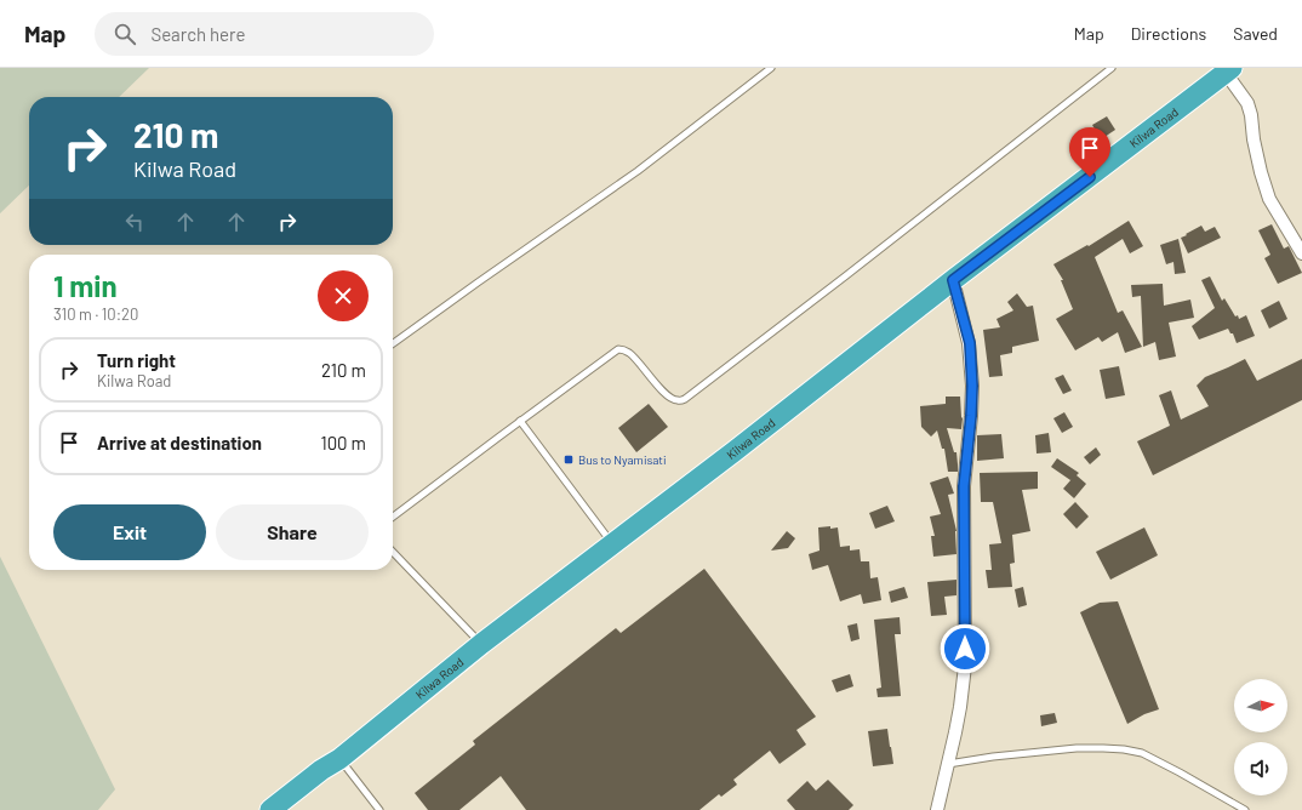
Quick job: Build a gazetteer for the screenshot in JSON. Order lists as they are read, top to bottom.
{
  "streets": {
    "highway": ["Kilwa Road"]
  },
  "places": {
    "transit": ["Bus to Nyamisati"]
  },
  "north": "right",
  "page": {
    "header": "Map",
    "search": "Search here",
    "nav": ["Map", "Directions", "Saved"],
    "turn": ["210 m", "Kilwa Road"],
    "heading": ["1 min", "310 m · 10:20"],
    "list": [
      {
        "name": "Turn right",
        "note": "Kilwa Road",
        "value": "210 m"
      },
      {
        "name": "Arrive at destination",
        "value": "100 m"
      }
    ],
    "buttons": ["Exit", "Share"]
  }
}
